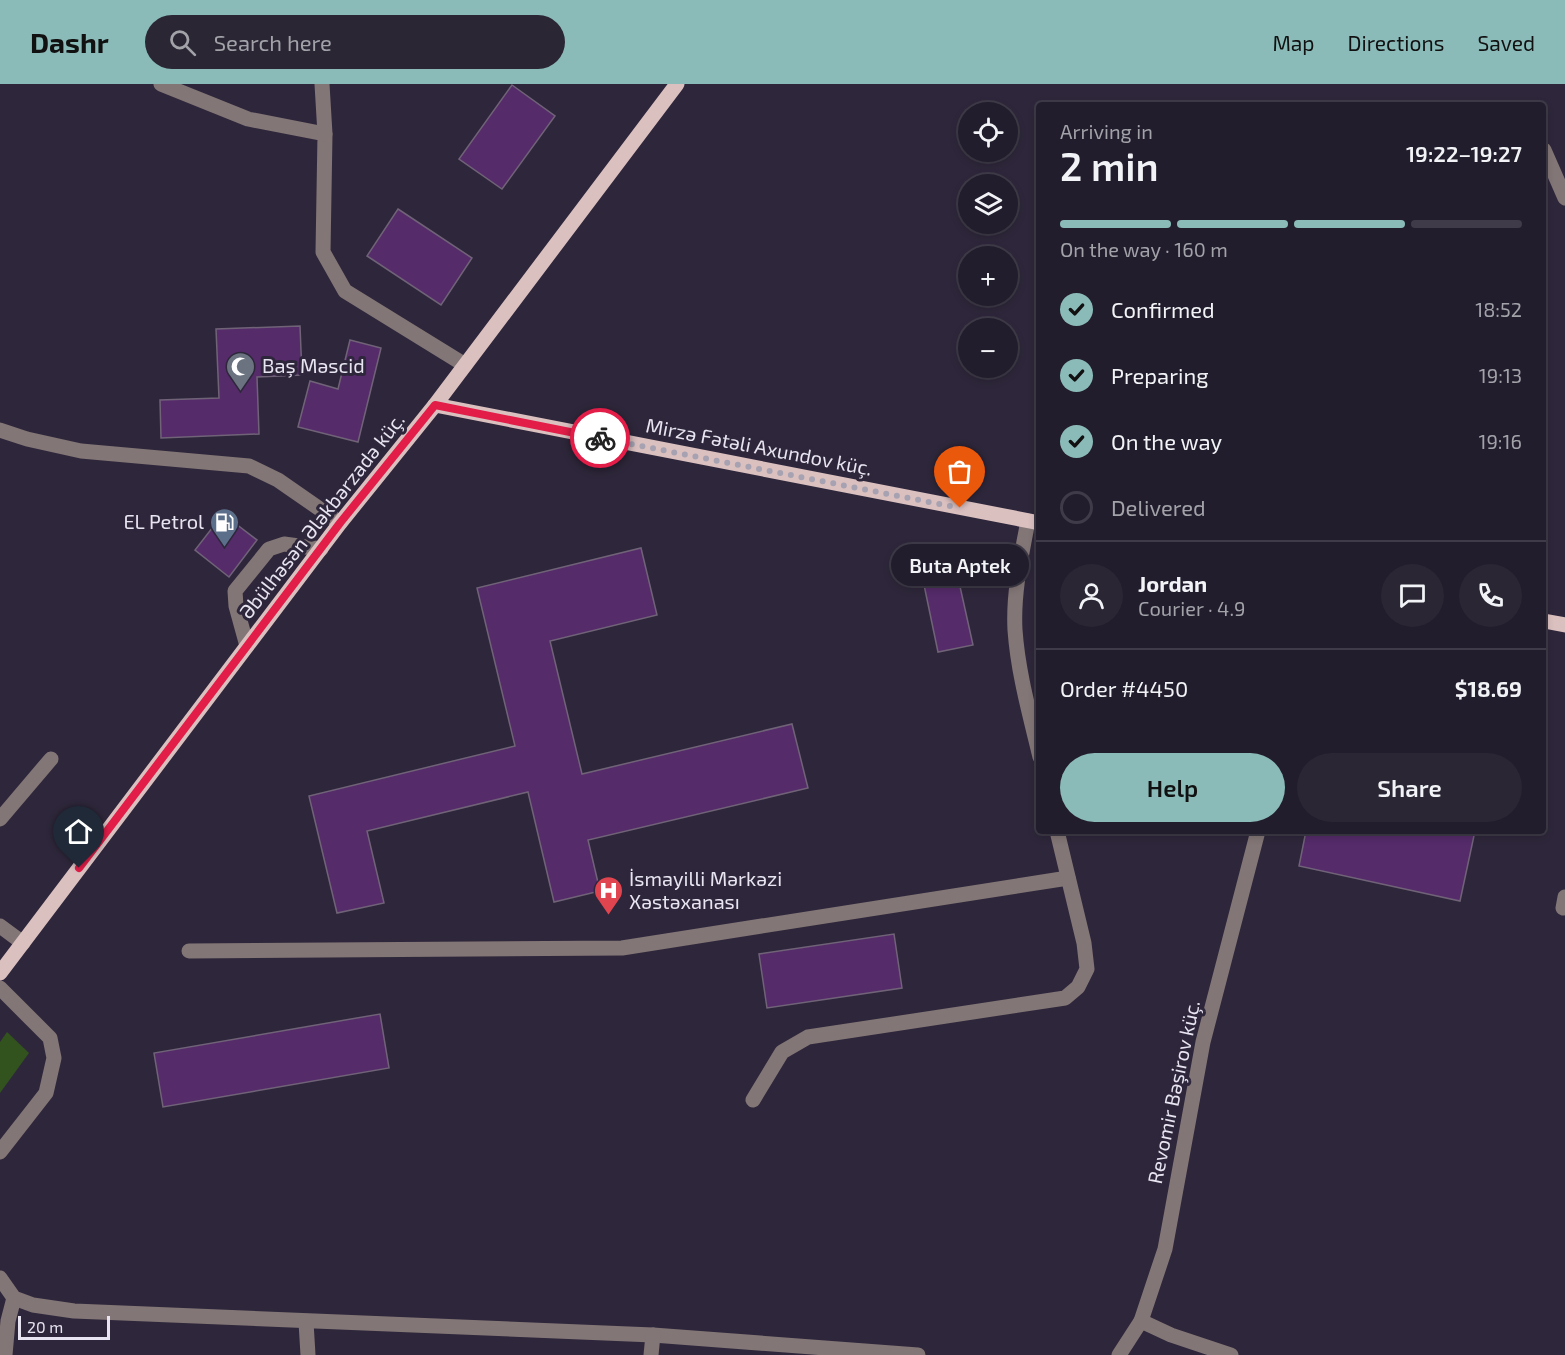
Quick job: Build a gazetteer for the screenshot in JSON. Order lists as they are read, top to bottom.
{
  "streets": {
    "main road": ["Mirzə Fətəli Axundov küç.", "Əbülhəsən Ələkbərzadə küç."],
    "street": ["Revomir Bəşirov küç."]
  },
  "crossings": [
    ["Mirzə Fətəli Axundov küç.", "Əbülhəsən Ələkbərzadə küç."]
  ],
  "places": {
    "mosque": ["Baş Məscid"],
    "other": ["Buta Aptek"],
    "fuel station": ["EL Petrol"],
    "hospital": ["İsmayilli Mərkəzi Xəstəxanası"]
  },
  "scale_bar": "20 m",
  "page": {
    "header": "Dashr",
    "search": "Search here",
    "nav": ["Map", "Directions", "Saved"],
    "map_buttons": ["+", "−"],
    "heading": ["2 min", "Arriving in", "19:22–19:27"],
    "panel": [
      "Jordan",
      "Courier · 4.9",
      "Order #4450",
      "$18.69"
    ],
    "bar": "On the way · 160 m",
    "list": [
      ["Confirmed", "18:52"],
      ["Preparing", "19:13"],
      ["On the way", "19:16"],
      "Delivered"
    ],
    "bubble": "Buta Aptek",
    "buttons": ["Help", "Share"],
    "scale": "20 m"
  }
}
